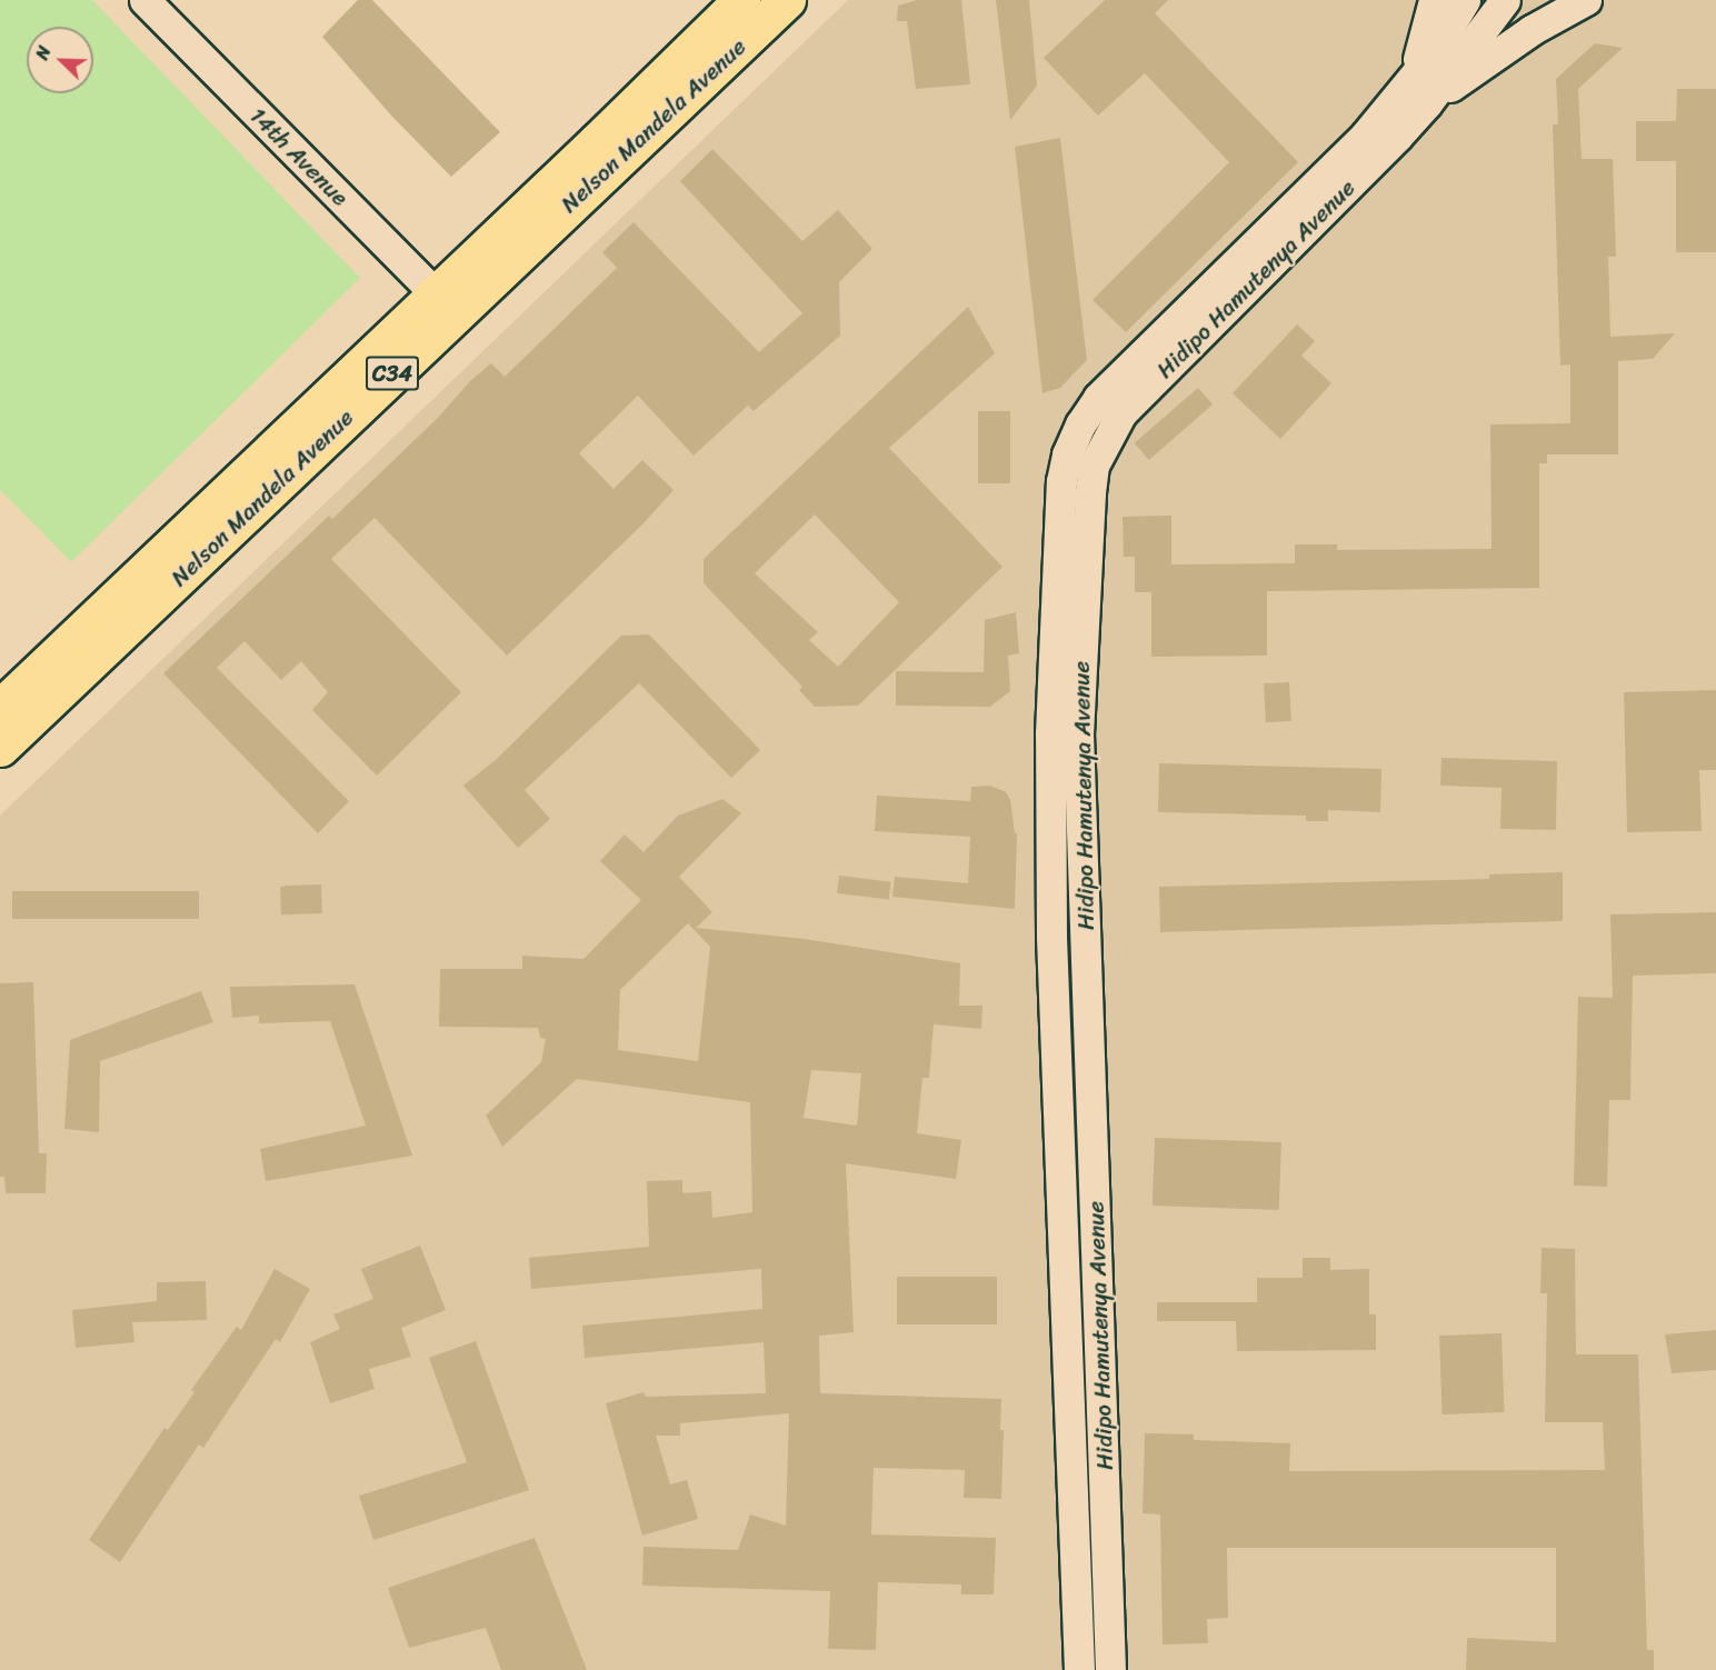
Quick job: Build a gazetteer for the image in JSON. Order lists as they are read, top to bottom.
{
  "streets": {
    "main road": ["Nelson Mandela Avenue", "C34"],
    "street": ["14th Avenue", "Hidipo Hamutenya Avenue"]
  },
  "crossings": [
    ["Nelson Mandela Avenue", "14th Avenue"]
  ],
  "north": "top left"
}
